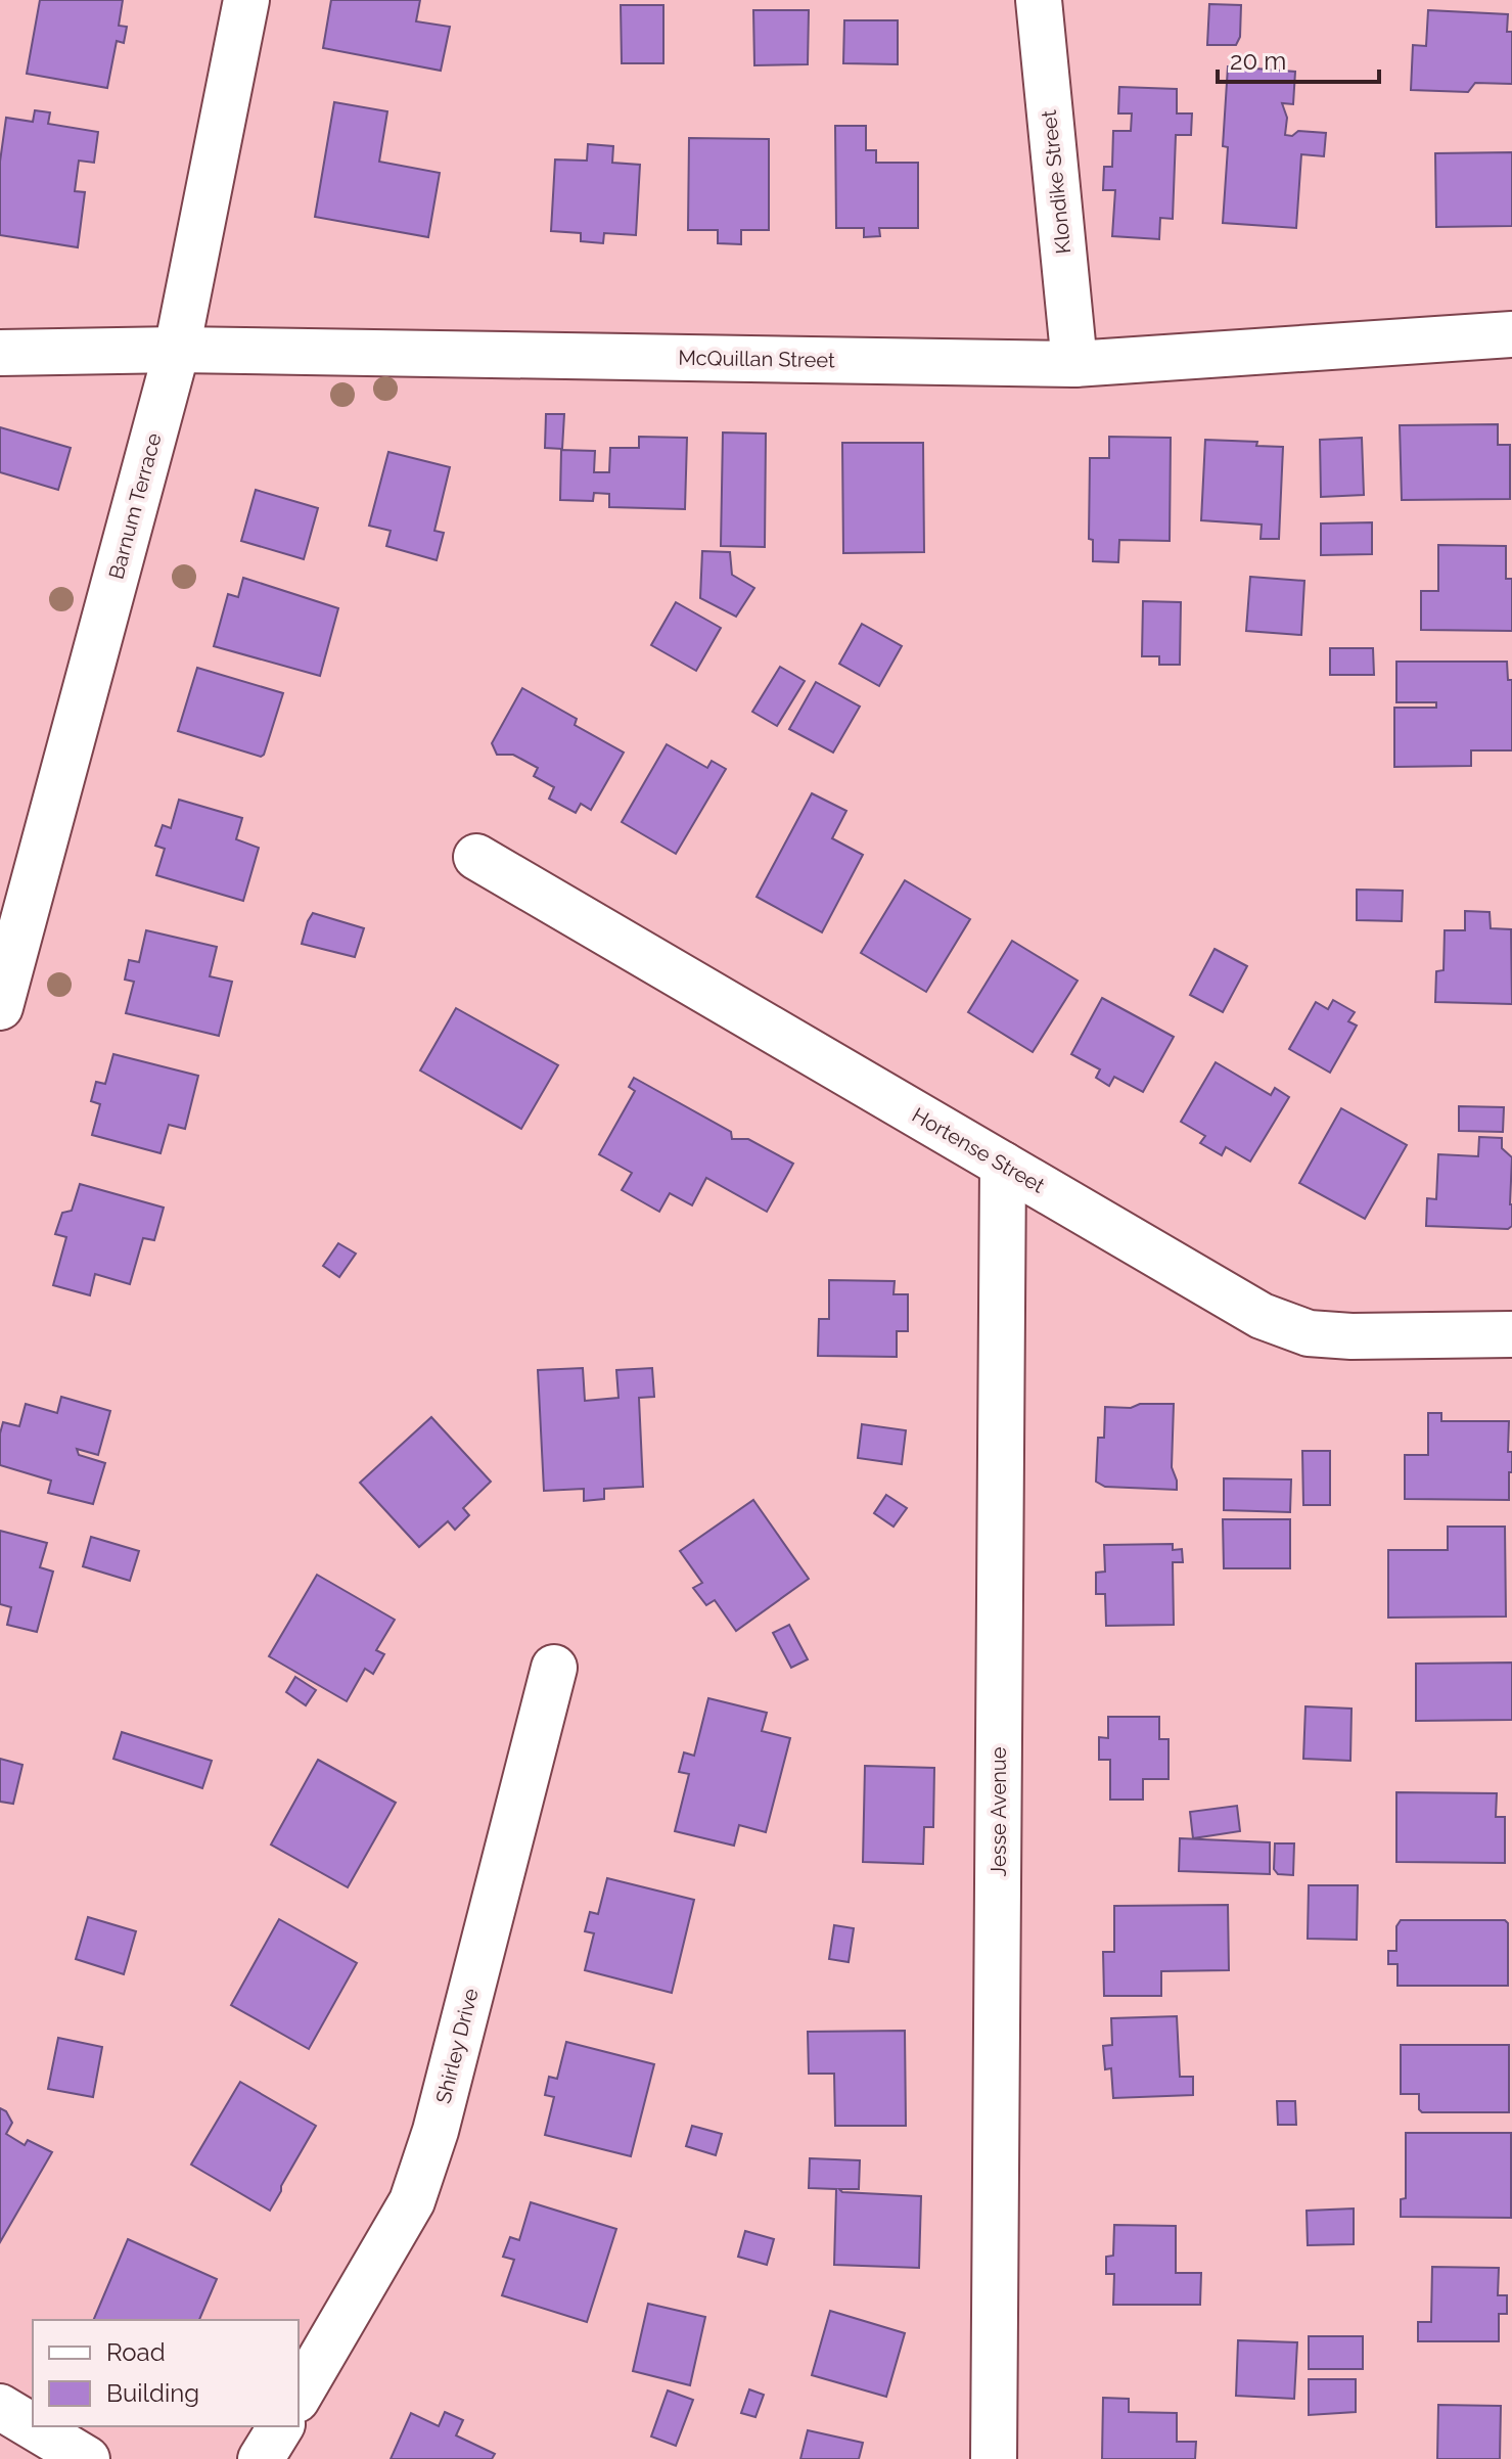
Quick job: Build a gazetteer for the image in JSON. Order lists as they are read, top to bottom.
{
  "streets": {
    "street": [
      "Klondike Street",
      "McQuillan Street",
      "Barnum Terrace",
      "Hortense Street",
      "Jesse Avenue",
      "Shirley Drive"
    ]
  },
  "crossings": [
    ["Klondike Street", "McQuillan Street"],
    ["McQuillan Street", "Barnum Terrace"],
    ["Hortense Street", "Jesse Avenue"]
  ],
  "legend": ["Road", "Building"],
  "scale_bar": "20 m"
}
